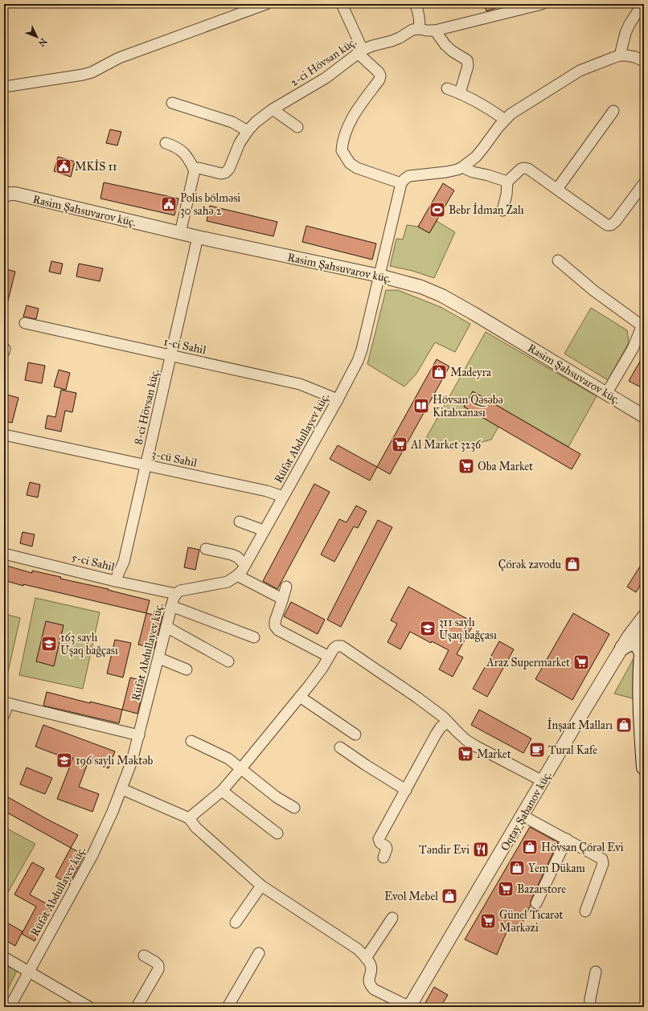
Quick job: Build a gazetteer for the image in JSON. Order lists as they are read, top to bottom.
{
  "streets": {
    "street": [
      "2-ci Hövsan küç.",
      "Rasim Şahsuvarov küç.",
      "1-ci Sahil",
      "8-ci Hövsan küç.",
      "Rüfət Abdullayev küç.",
      "3-cü Sahil",
      "5-ci Sahil",
      "Oqtay Şabanov küç."
    ]
  },
  "crossings": [
    ["Rasim Şahsuvarov küç.", "8-ci Hövsan küç."],
    ["Rasim Şahsuvarov küç.", "Rüfət Abdullayev küç."],
    ["1-ci Sahil", "8-ci Hövsan küç."],
    ["1-ci Sahil", "Rüfət Abdullayev küç."],
    ["8-ci Hövsan küç.", "3-cü Sahil"],
    ["8-ci Hövsan küç.", "5-ci Sahil"],
    ["Rüfət Abdullayev küç.", "3-cü Sahil"],
    ["Rüfət Abdullayev küç.", "5-ci Sahil"]
  ],
  "places": {
    "public building": ["MKİS 11", "Polis bölməsi 30 sahə 2"],
    "sports": ["Bebr İdman Zalı"],
    "shop": [
      "Madeyra",
      "Çörək zavodu",
      "İnşaat Malları",
      "Hövsan Çörəl Evi",
      "Yem Dükanı",
      "Evol Mebel"
    ],
    "library": ["Hövsan Qəsəbə Kitabxanası"],
    "supermarket": [
      "Al Market 3236",
      "Oba Market",
      "Araz Supermarket",
      "Market",
      "Bazarstore",
      "Günel Ticarət Mərkəzi"
    ],
    "school or university": ["311 saylı Uşaq bağçası", "163 saylı Uşaq bağçası", "196 saylı Məktəb"],
    "cafe": ["Tural Kafe"],
    "restaurant": ["Təndir Evi"]
  },
  "north": "bottom right"
}
